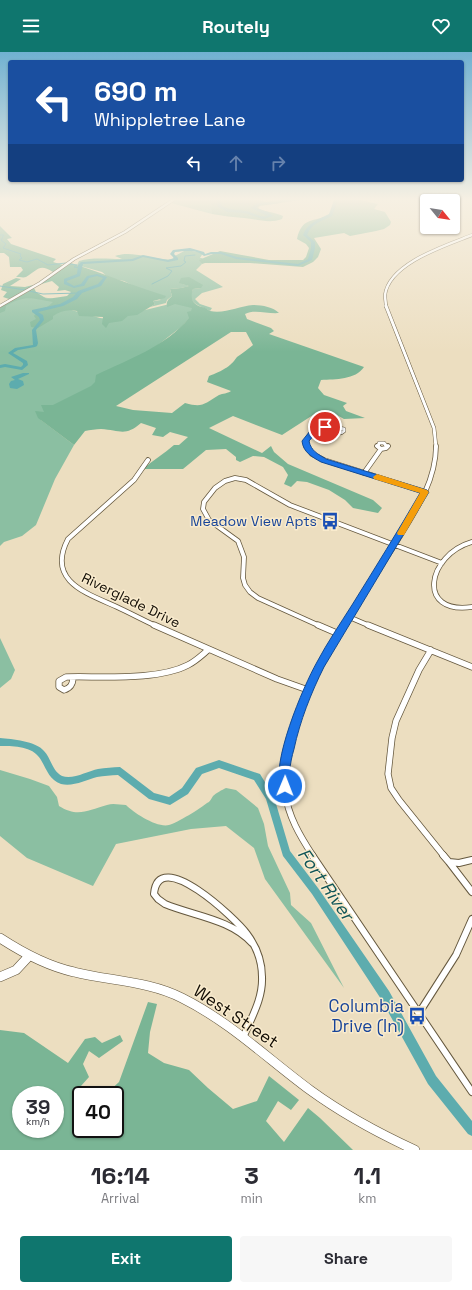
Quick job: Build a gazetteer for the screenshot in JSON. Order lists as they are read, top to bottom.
{
  "streets": {
    "main road": ["West Street"],
    "street": ["Riverglade Drive"]
  },
  "water": ["Fort River"],
  "places": {
    "bus stop": ["Meadow View Apts", "Columbia Drive (In)"]
  },
  "north": "bottom right",
  "page": {
    "header": "Routely",
    "turn": ["690 m", "Whippletree Lane"],
    "speed": "39 km/h",
    "limit": "40",
    "eta": [
      "16:14",
      "Arrival",
      "3",
      "min",
      "1.1",
      "km"
    ],
    "buttons": ["Exit", "Share"]
  }
}
